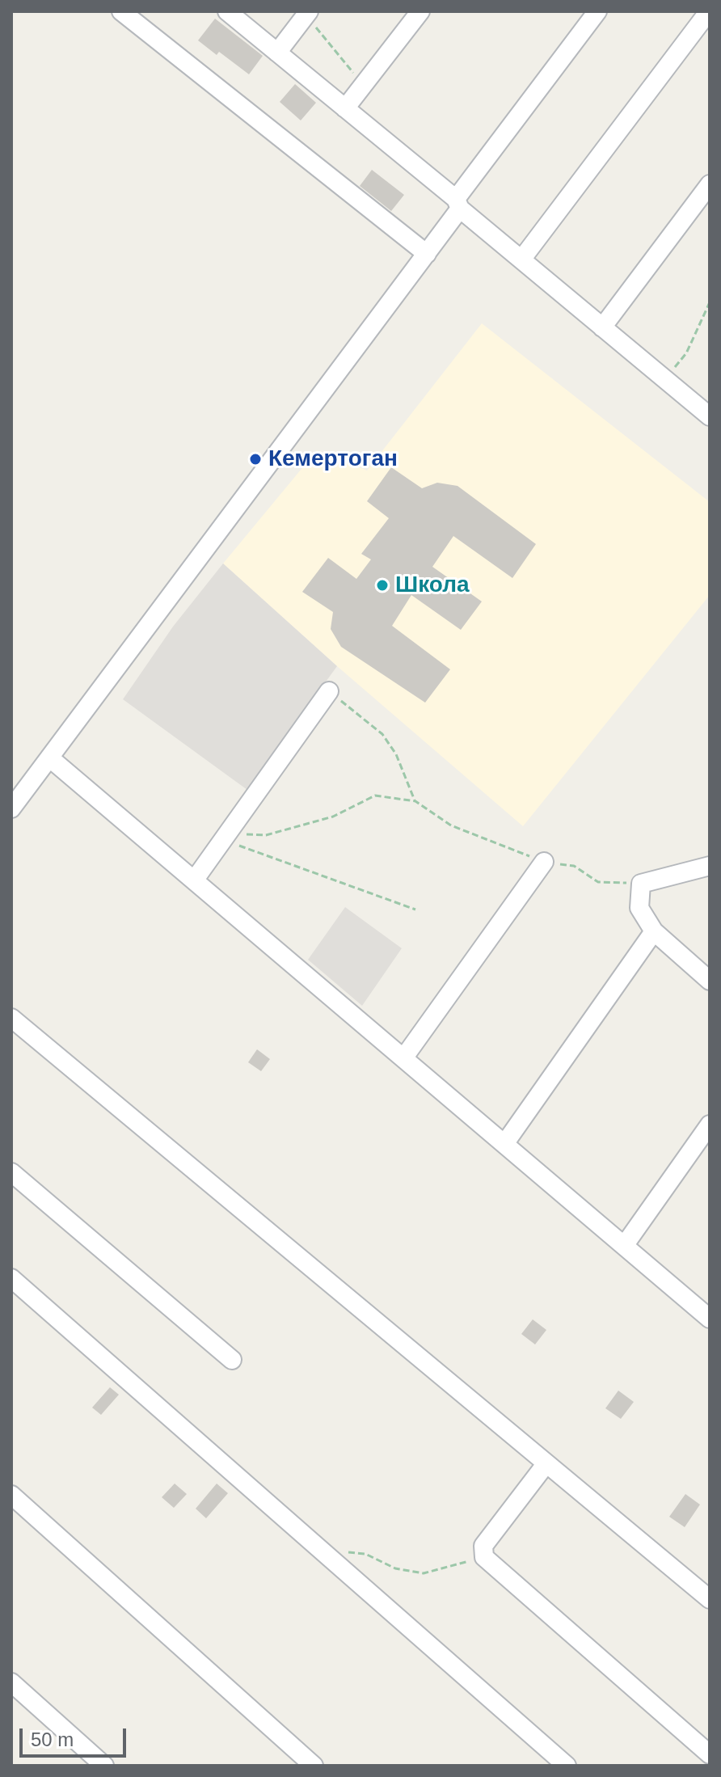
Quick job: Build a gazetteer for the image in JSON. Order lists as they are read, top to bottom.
{
  "places": ["Кемертоган", "Школа"],
  "scale_bar": "50 m"
}
